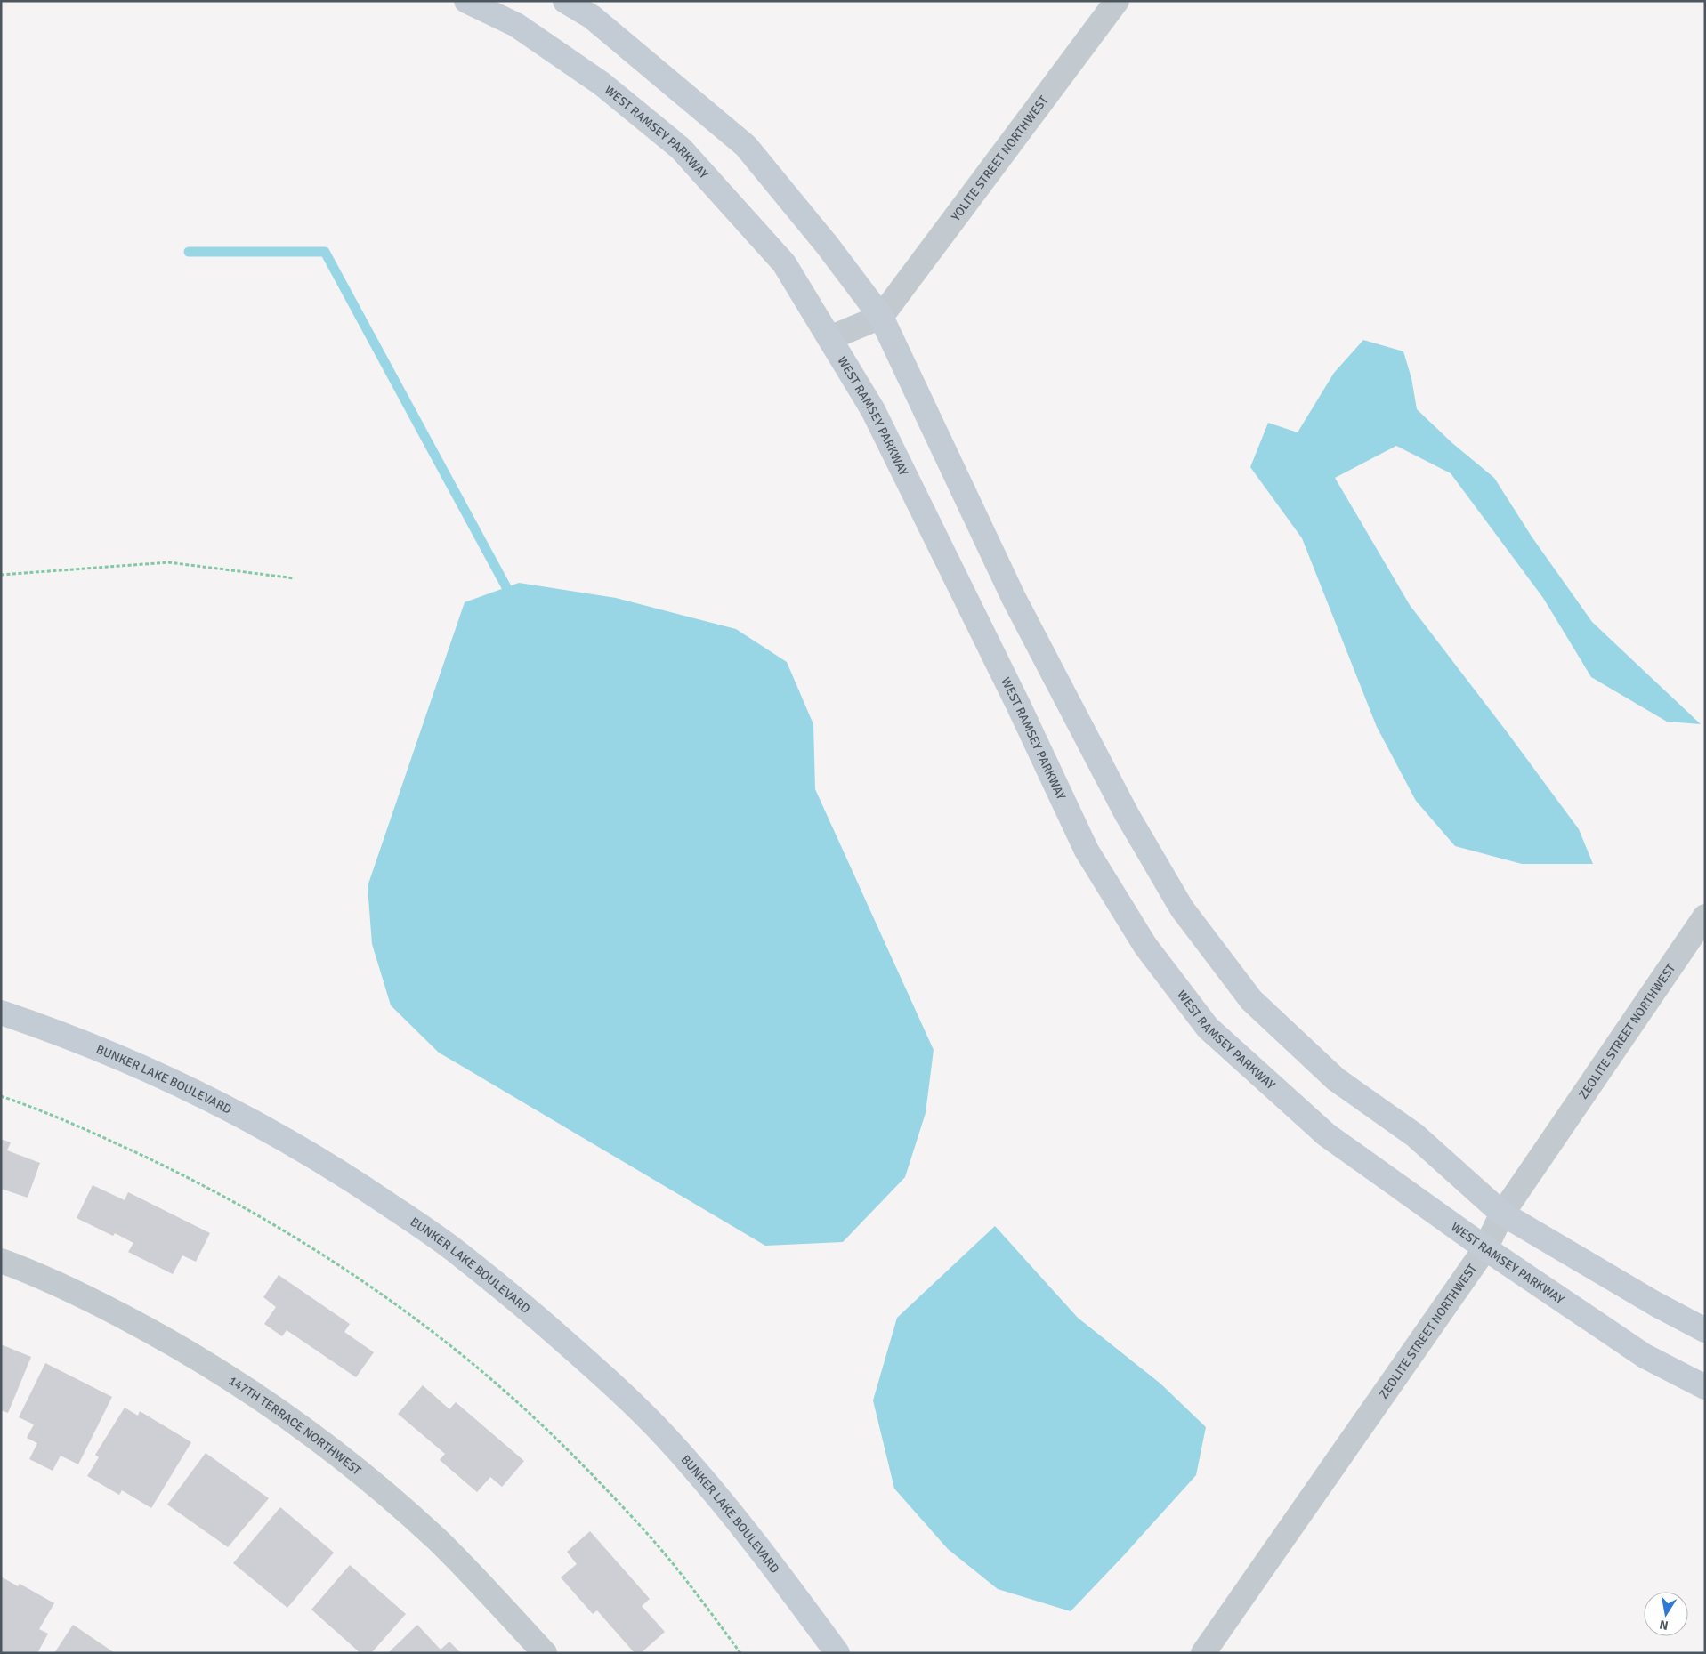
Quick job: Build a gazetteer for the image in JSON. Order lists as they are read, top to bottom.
{
  "streets": {
    "street": [
      "WEST RAMSEY PARKWAY",
      "YOLITE STREET NORTHWEST",
      "ZEOLITE STREET NORTHWEST",
      "BUNKER LAKE BOULEVARD",
      "147TH TERRACE NORTHWEST"
    ]
  },
  "crossings": [
    ["WEST RAMSEY PARKWAY", "ZEOLITE STREET NORTHWEST"]
  ],
  "north": "bottom"
}
